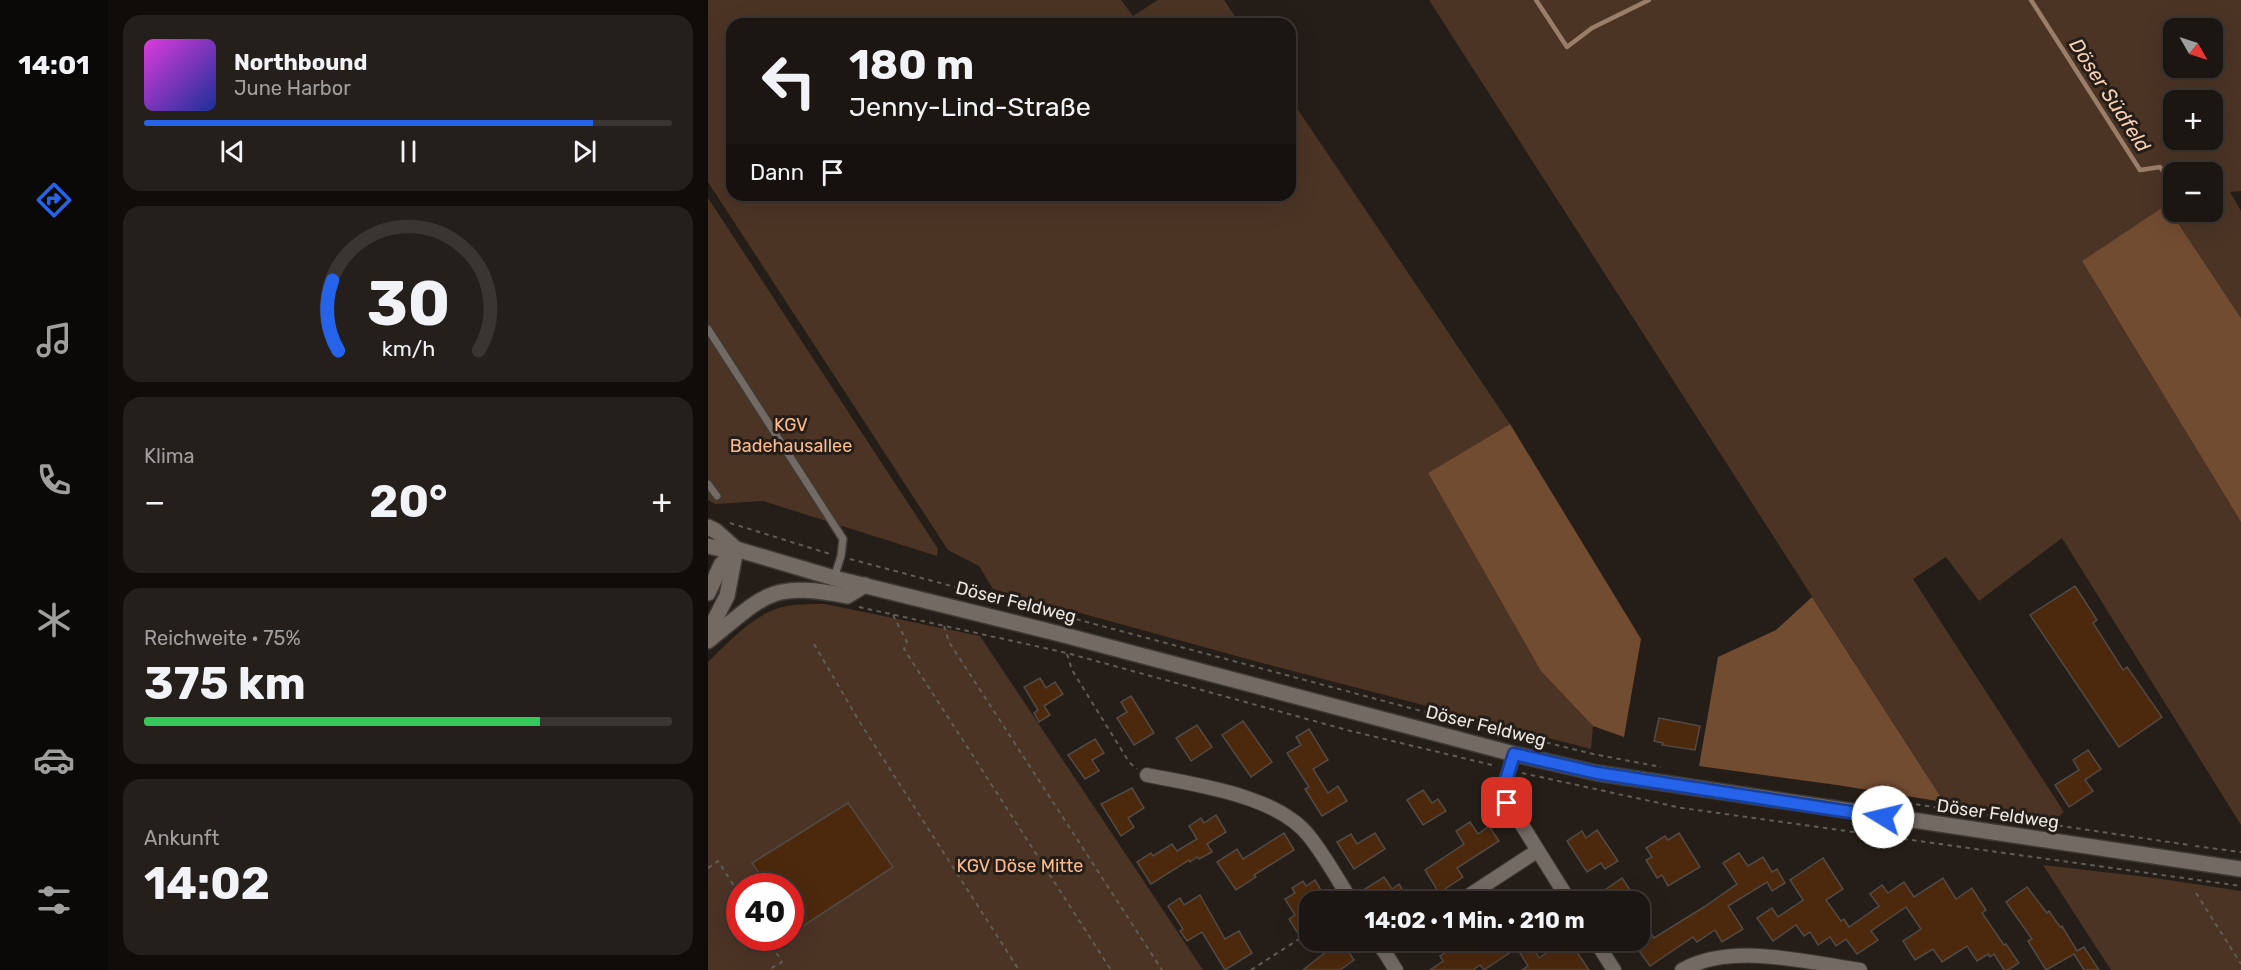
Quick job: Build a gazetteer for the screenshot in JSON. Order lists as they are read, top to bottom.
{
  "streets": {
    "street": ["Döser Feldweg"]
  },
  "water": ["Döser Südfeld"],
  "parks": ["KGV Badehausallee", "KGV Döse Mitte"],
  "north": "bottom right",
  "page": {
    "tabs": "14:01",
    "map_buttons": ["+", "−"],
    "turn": ["180 m", "Jenny-Lind-Straße"],
    "song": ["Northbound", "June Harbor"],
    "then": "Dann",
    "tile": [
      "Klima",
      ["Reichweite · 75%", "375 km"],
      ["Ankunft", "14:02"]
    ],
    "heat": ["−", "20°", "+"],
    "limit": "40",
    "trip": "14:02 · 1 Min. · 210 m",
    "gauge": ["30", "km/h"]
  }
}
